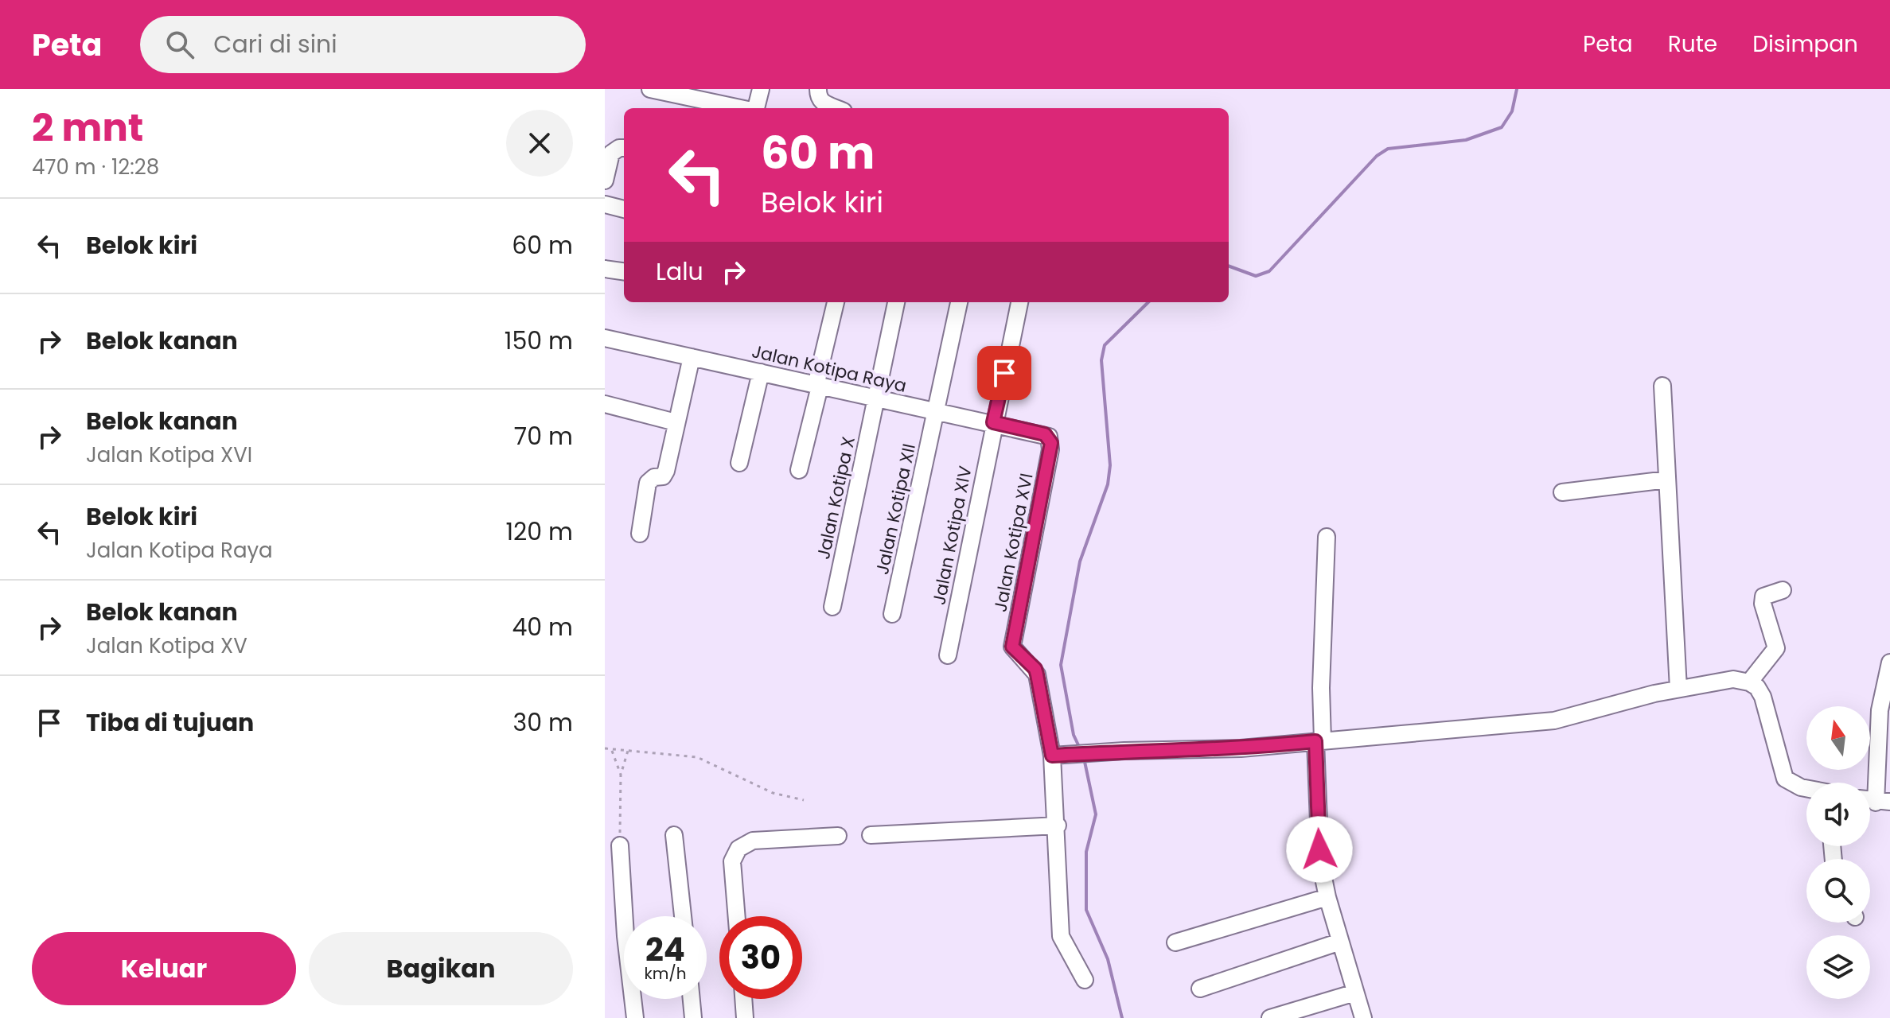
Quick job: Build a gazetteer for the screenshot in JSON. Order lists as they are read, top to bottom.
{
  "streets": {
    "street": [
      "Jalan Kotipa Raya",
      "Jalan Kotipa X",
      "Jalan Kotipa XII",
      "Jalan Kotipa XIV",
      "Jalan Kotipa XVI"
    ]
  },
  "crossings": [
    ["Jalan Kotipa Raya", "Jalan Kotipa X"],
    ["Jalan Kotipa Raya", "Jalan Kotipa XII"],
    ["Jalan Kotipa Raya", "Jalan Kotipa XIV"],
    ["Jalan Kotipa Raya", "Jalan Kotipa XVI"]
  ],
  "north": "top",
  "page": {
    "header": "Peta",
    "search": "Cari di sini",
    "nav": ["Peta", "Rute", "Disimpan"],
    "heading": ["2 mnt", "470 m · 12:28"],
    "turn": ["60 m", "Belok kiri"],
    "list": [
      {
        "name": "Belok kiri",
        "value": "60 m"
      },
      {
        "name": "Belok kanan",
        "value": "150 m"
      },
      {
        "name": "Belok kanan",
        "note": "Jalan Kotipa XVI",
        "value": "70 m"
      },
      {
        "name": "Belok kiri",
        "note": "Jalan Kotipa Raya",
        "value": "120 m"
      },
      {
        "name": "Belok kanan",
        "note": "Jalan Kotipa XV",
        "value": "40 m"
      },
      {
        "name": "Tiba di tujuan",
        "value": "30 m"
      }
    ],
    "then": "Lalu",
    "speed": "24 km/h",
    "limit": "30",
    "buttons": ["Keluar", "Bagikan"]
  }
}
